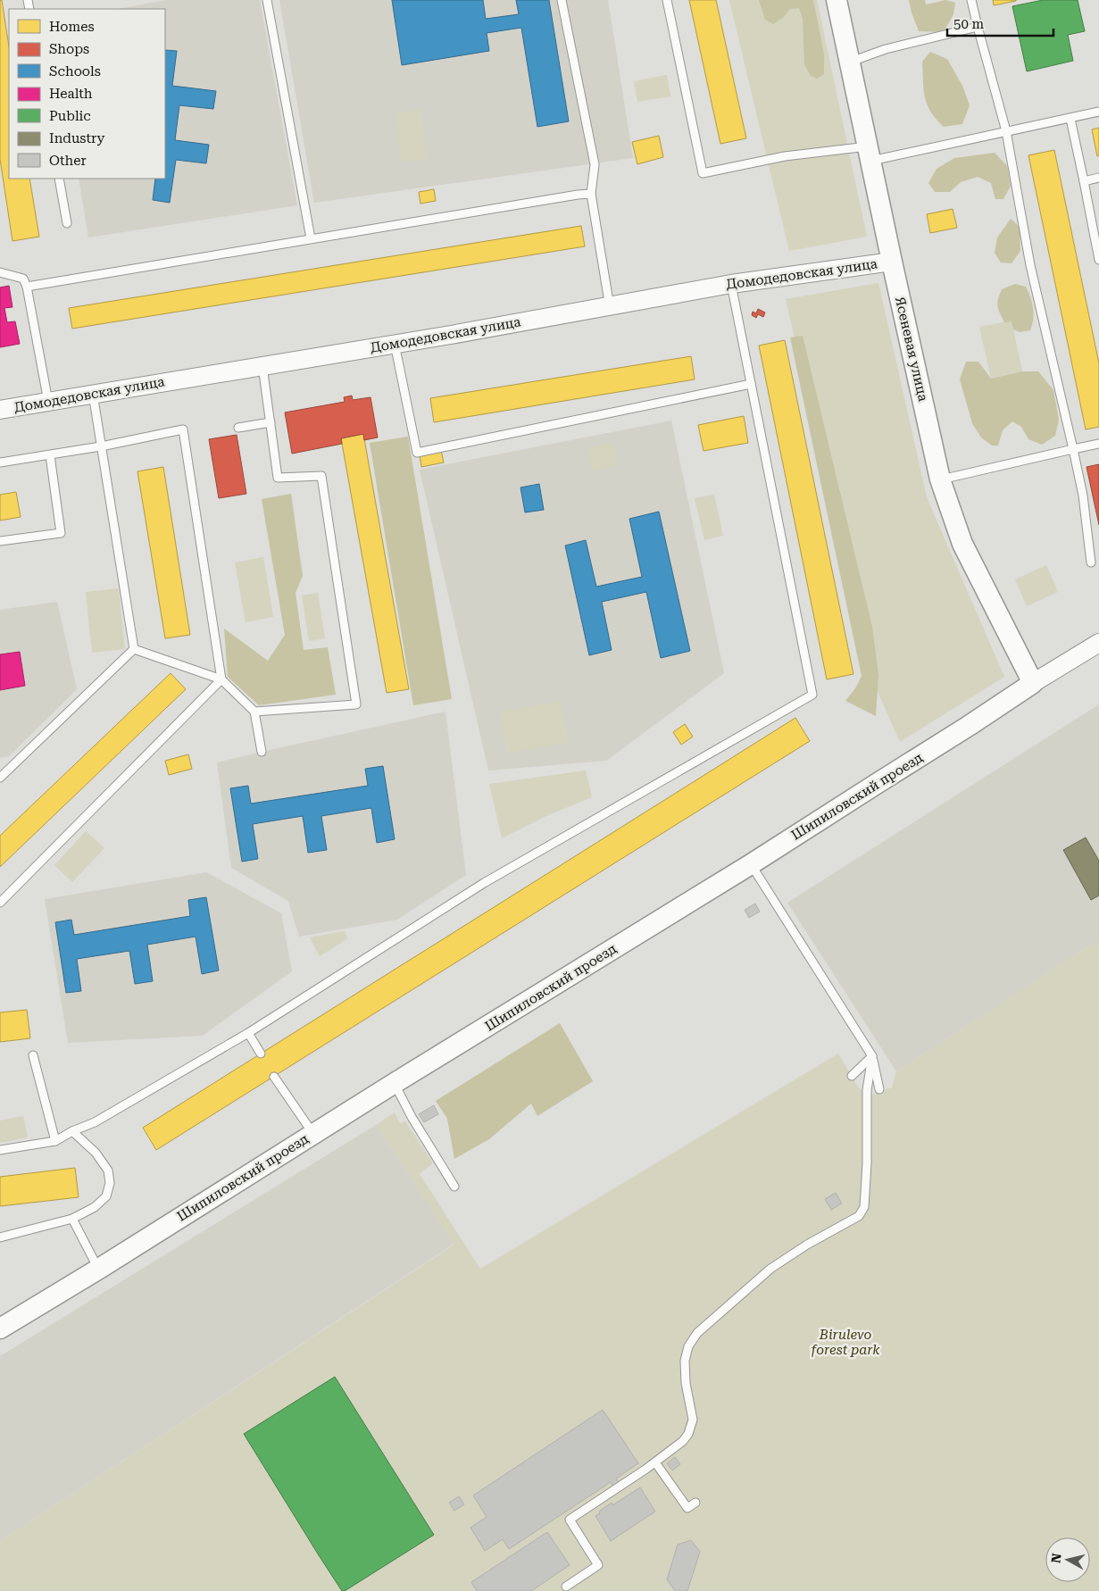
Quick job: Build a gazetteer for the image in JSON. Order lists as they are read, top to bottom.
{
  "streets": {
    "main road": ["Ясеневая улица", "Шипиловский проезд"],
    "street": ["Домодедовская улица"]
  },
  "crossings": [
    ["Домодедовская улица", "Ясеневая улица"],
    ["Ясеневая улица", "Шипиловский проезд"]
  ],
  "parks": ["Birulevo forest park"],
  "legend": [
    "Homes",
    "Shops",
    "Schools",
    "Health",
    "Public",
    "Industry",
    "Other"
  ],
  "scale_bar": "50 m",
  "north": "left"
}
